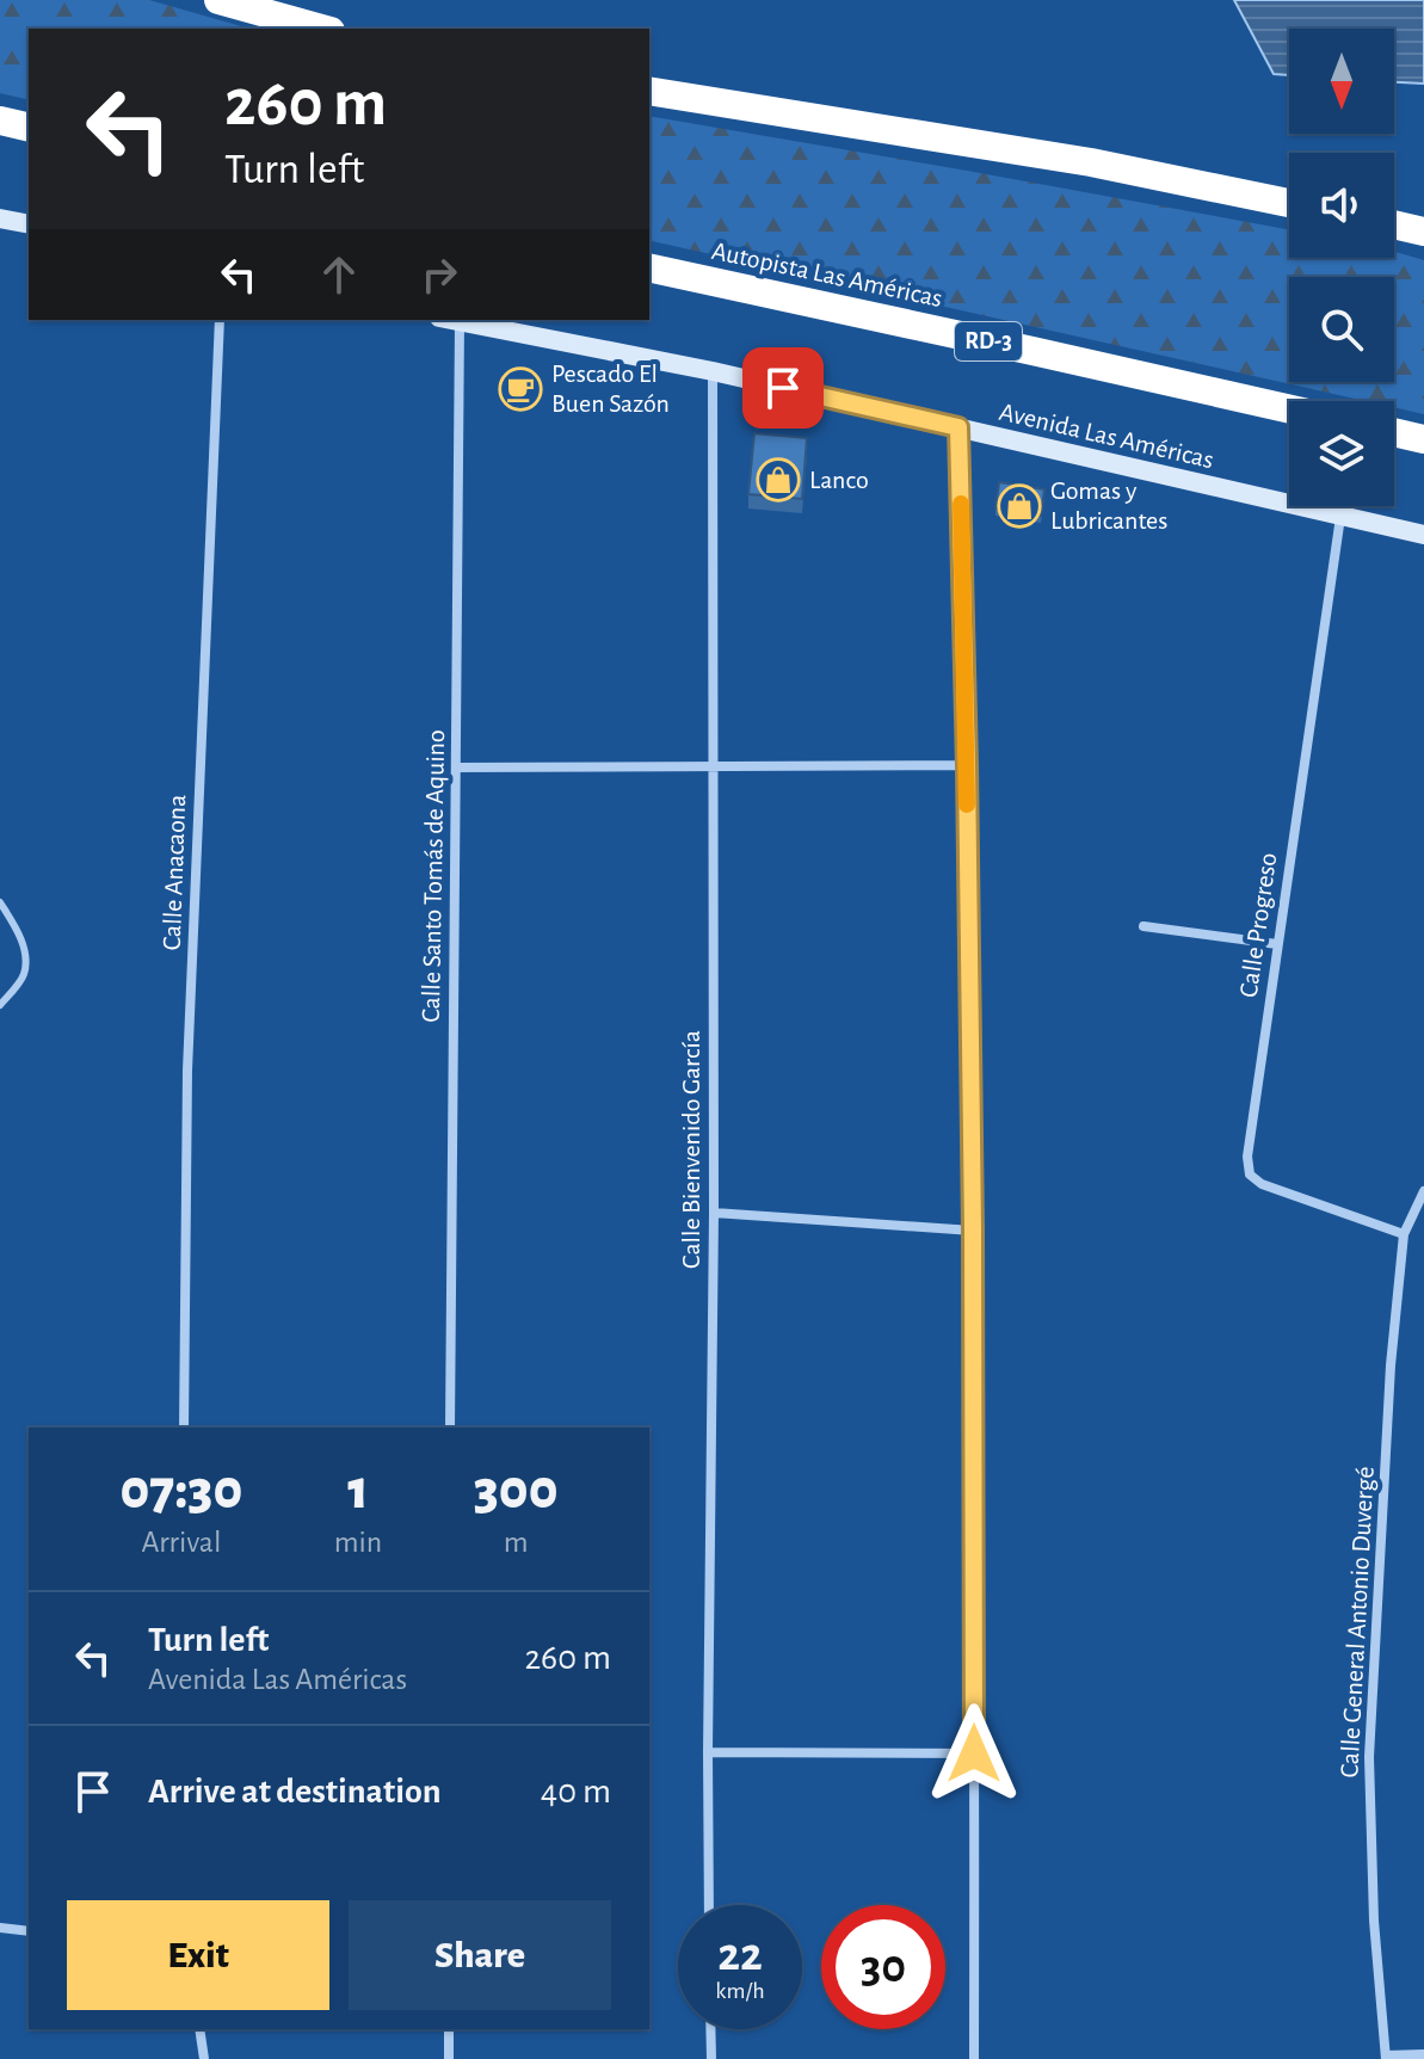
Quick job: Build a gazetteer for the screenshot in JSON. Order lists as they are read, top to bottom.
{
  "streets": {
    "highway": ["Autopista Las Américas", "RD-3"],
    "main road": ["Avenida Las Américas"],
    "street": [
      "Calle Anacaona",
      "Calle Santo Tomás de Aquino",
      "Calle Progreso",
      "Calle Bienvenido García",
      "Calle General Antonio Duvergé"
    ]
  },
  "crossings": [
    ["Avenida Las Américas", "Calle Santo Tomás de Aquino"],
    ["Avenida Las Américas", "Calle Progreso"],
    ["Avenida Las Américas", "Calle Bienvenido García"],
    ["Calle Progreso", "Calle General Antonio Duvergé"]
  ],
  "places": {
    "cafe": ["Pescado El Buen Sazón"],
    "shop": ["Lanco", "Gomas y Lubricantes"]
  },
  "north": "bottom",
  "page": {
    "turn": ["260 m", "Turn left"],
    "eta": [
      "07:30",
      "Arrival",
      "1",
      "min",
      "300",
      "m"
    ],
    "list": [
      {
        "name": "Turn left",
        "note": "Avenida Las Américas",
        "value": "260 m"
      },
      {
        "name": "Arrive at destination",
        "value": "40 m"
      }
    ],
    "buttons": ["Exit", "Share"],
    "speed": "22 km/h",
    "limit": "30"
  }
}
